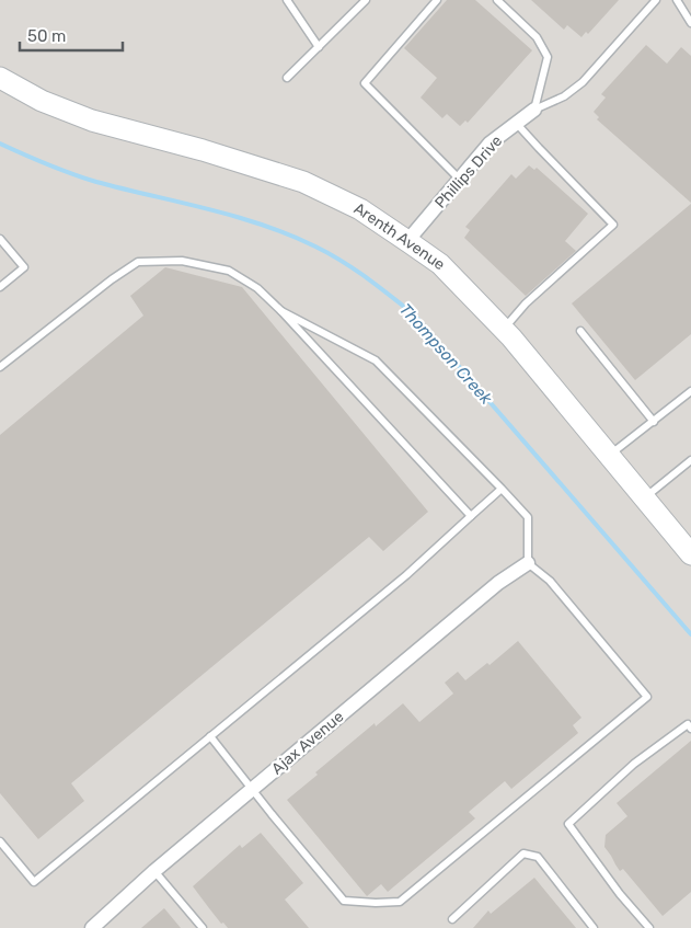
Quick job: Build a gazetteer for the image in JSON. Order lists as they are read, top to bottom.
{
  "streets": {
    "street": ["Phillips Drive", "Arenth Avenue", "Ajax Avenue"]
  },
  "crossings": [
    ["Phillips Drive", "Arenth Avenue"]
  ],
  "water": ["Thompson Creek"],
  "scale_bar": "50 m"
}
